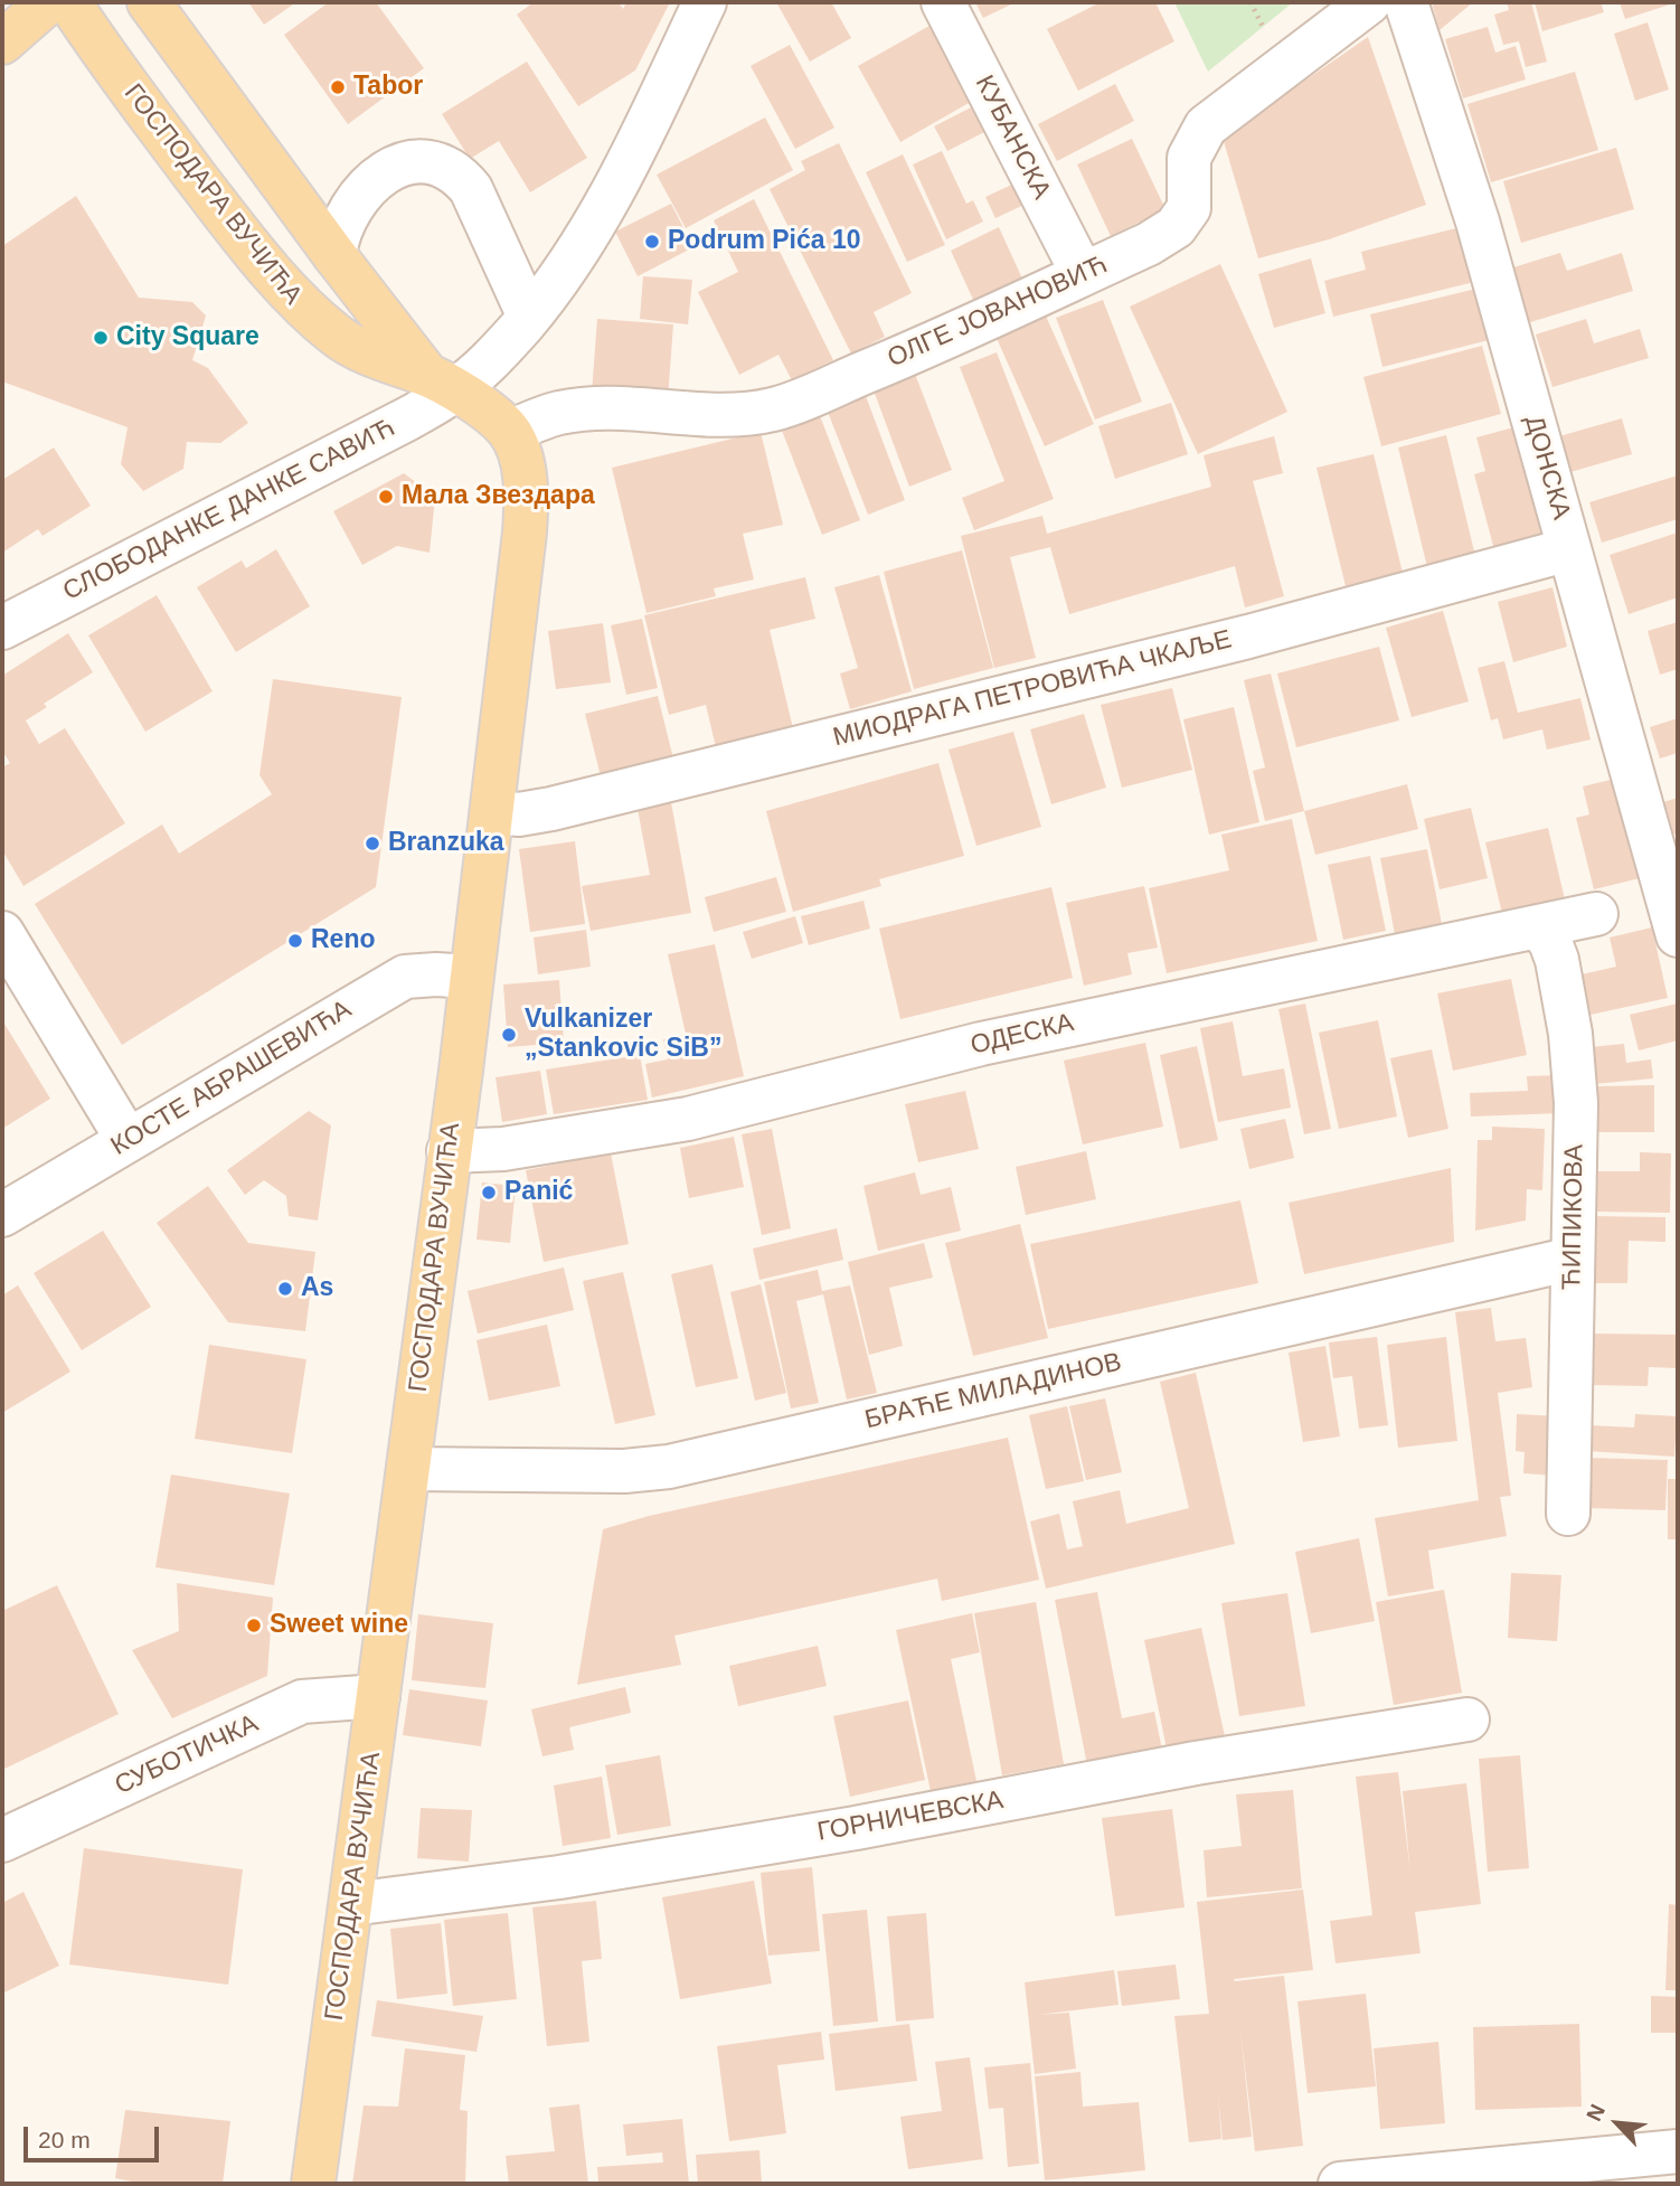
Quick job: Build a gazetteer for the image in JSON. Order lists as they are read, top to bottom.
{
  "streets": {
    "main road": ["ГОСПОДАРА ВУЧИЋА"],
    "street": [
      "КУБАНСКА",
      "ОЛГЕ ЈОВАНОВИЋ",
      "ДОНСКА",
      "СЛОБОДАНКЕ ДАНКЕ САВИЋ",
      "МИОДРАГА ПЕТРОВИЋА ЧКАЉЕ",
      "ОДЕСКА",
      "КОСТЕ АБРАШЕВИЋА",
      "ЋИПИКОВА",
      "БРАЋЕ МИЛАДИНОВ",
      "СУБОТИЧКА",
      "ГОРНИЧЕВСКА"
    ]
  },
  "crossings": [
    ["КУБАНСКА", "ОЛГЕ ЈОВАНОВИЋ"],
    ["ГОСПОДАРА ВУЧИЋА", "ОЛГЕ ЈОВАНОВИЋ"],
    ["ГОСПОДАРА ВУЧИЋА", "СЛОБОДАНКЕ ДАНКЕ САВИЋ"],
    ["ГОСПОДАРА ВУЧИЋА", "МИОДРАГА ПЕТРОВИЋА ЧКАЉЕ"],
    ["ГОСПОДАРА ВУЧИЋА", "ОДЕСКА"],
    ["ГОСПОДАРА ВУЧИЋА", "КОСТЕ АБРАШЕВИЋА"],
    ["ГОСПОДАРА ВУЧИЋА", "БРАЋЕ МИЛАДИНОВ"],
    ["ГОСПОДАРА ВУЧИЋА", "СУБОТИЧКА"],
    ["ГОСПОДАРА ВУЧИЋА", "ГОРНИЧЕВСКА"],
    ["ДОНСКА", "МИОДРАГА ПЕТРОВИЋА ЧКАЉЕ"],
    ["ОДЕСКА", "ЋИПИКОВА"],
    ["ЋИПИКОВА", "БРАЋЕ МИЛАДИНОВ"]
  ],
  "places": [
    "Tabor",
    "Podrum Pića 10",
    "City Square",
    "Мала Звездара",
    "Branzuka",
    "Reno",
    "Vulkanizer „Stankovic SiB”",
    "Panić",
    "As",
    "Sweet wine"
  ],
  "scale_bar": "20 m",
  "north": "top left"
}
